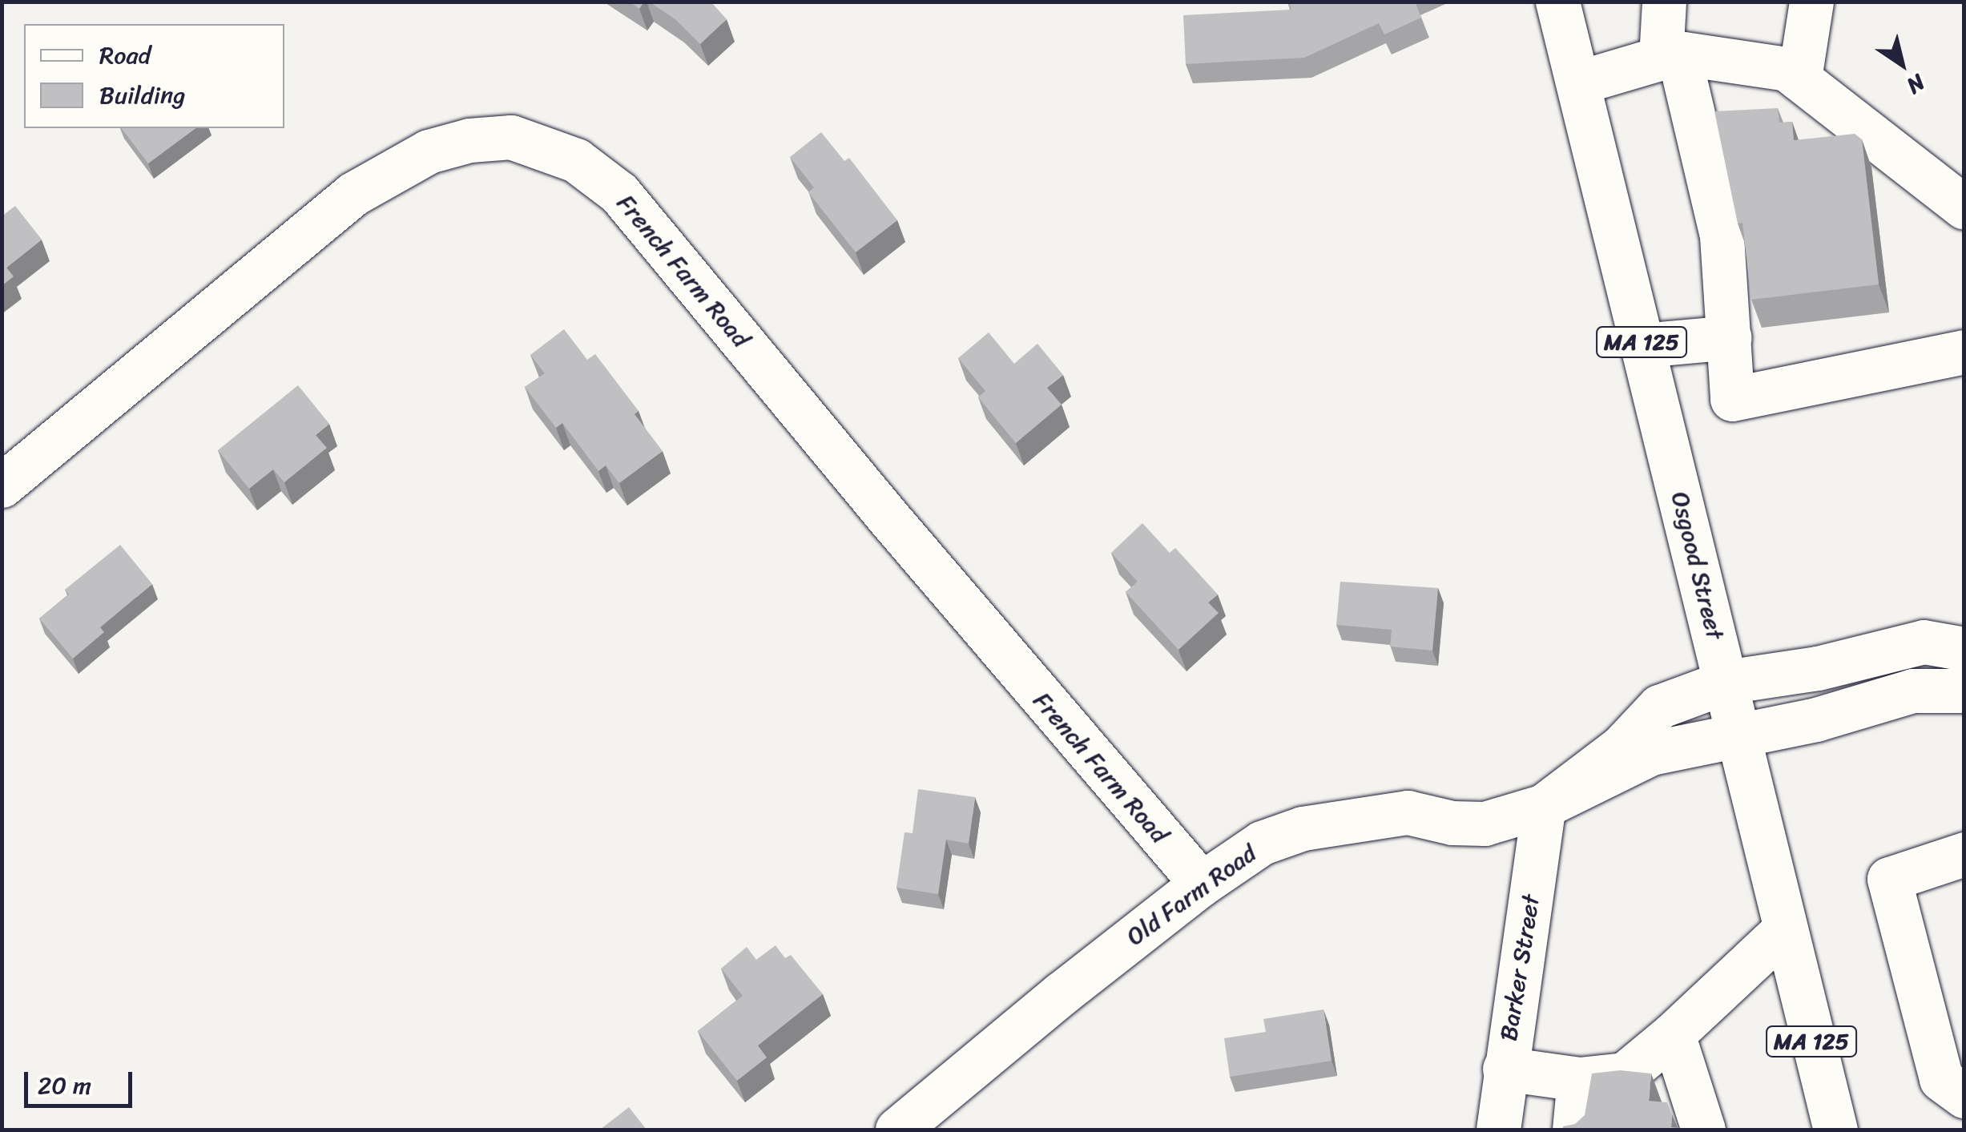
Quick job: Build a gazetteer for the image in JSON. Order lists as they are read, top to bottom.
{
  "streets": {
    "main road": [
      "French Farm Road",
      "MA 125",
      "Osgood Street",
      "Old Farm Road",
      "Barker Street"
    ]
  },
  "crossings": [
    ["French Farm Road", "Old Farm Road"],
    ["Old Farm Road", "Barker Street"]
  ],
  "legend": ["Road", "Building"],
  "scale_bar": "20 m",
  "north": "bottom right"
}
